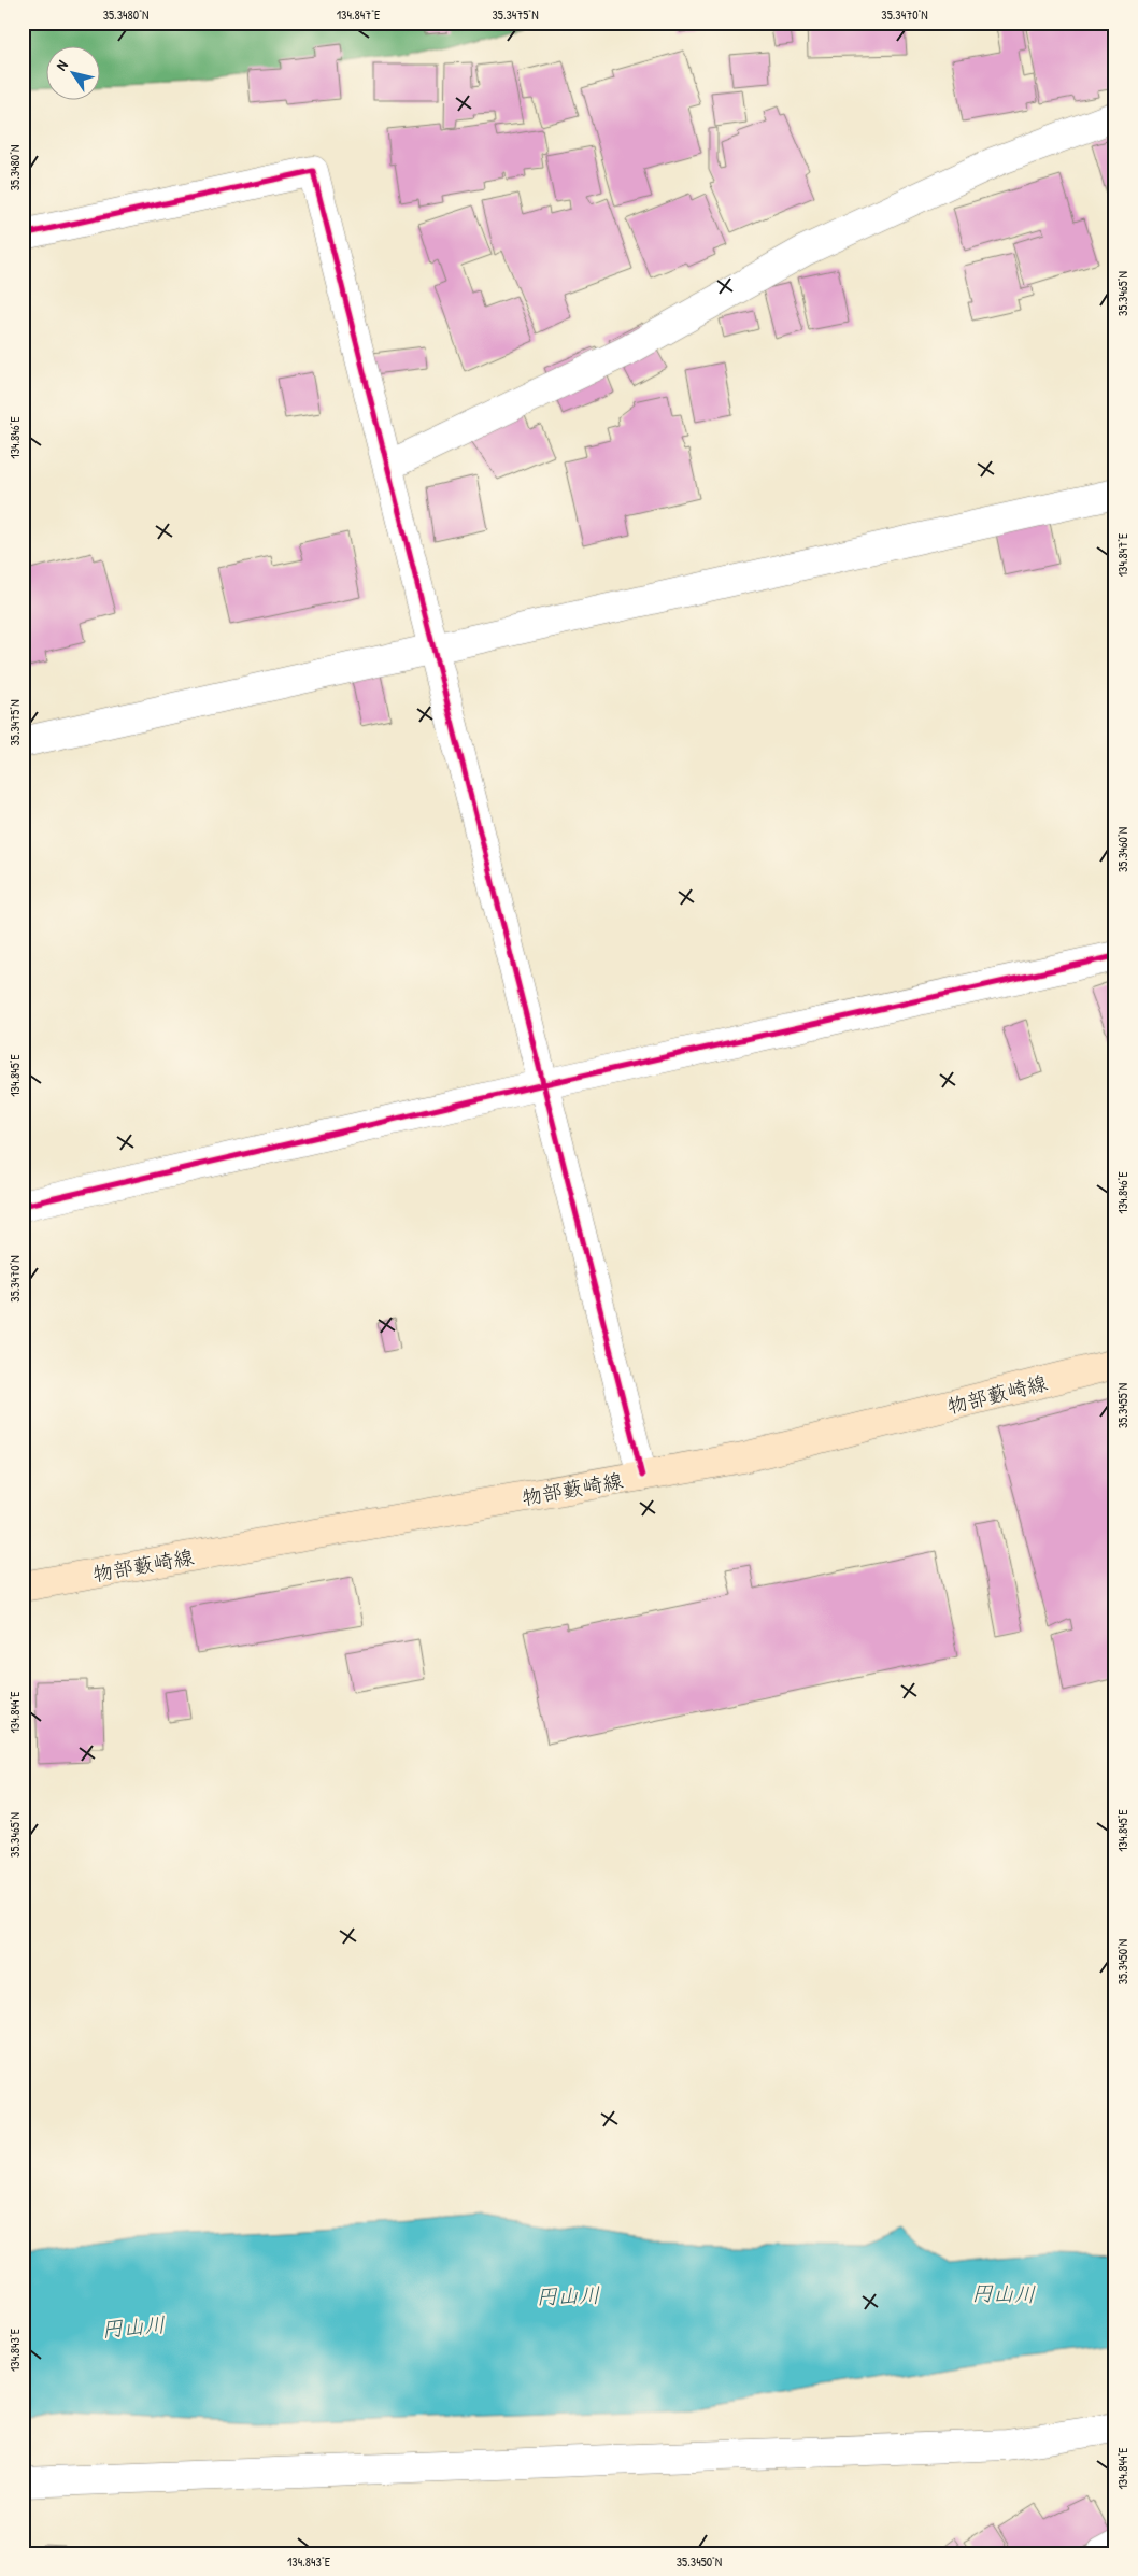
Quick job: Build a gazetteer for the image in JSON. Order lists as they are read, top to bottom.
{
  "streets": {
    "main road": ["物部藪崎線"]
  },
  "water": ["円山川"],
  "north": "top left",
  "coordinates": [
    "35.3480°N",
    "134.847°E",
    "35.3475°N",
    "35.3470°N",
    "35.3465°N",
    "134.846°E",
    "35.3460°N",
    "134.845°E",
    "35.3455°N",
    "134.844°E",
    "35.3450°N",
    "134.843°E"
  ]
}
